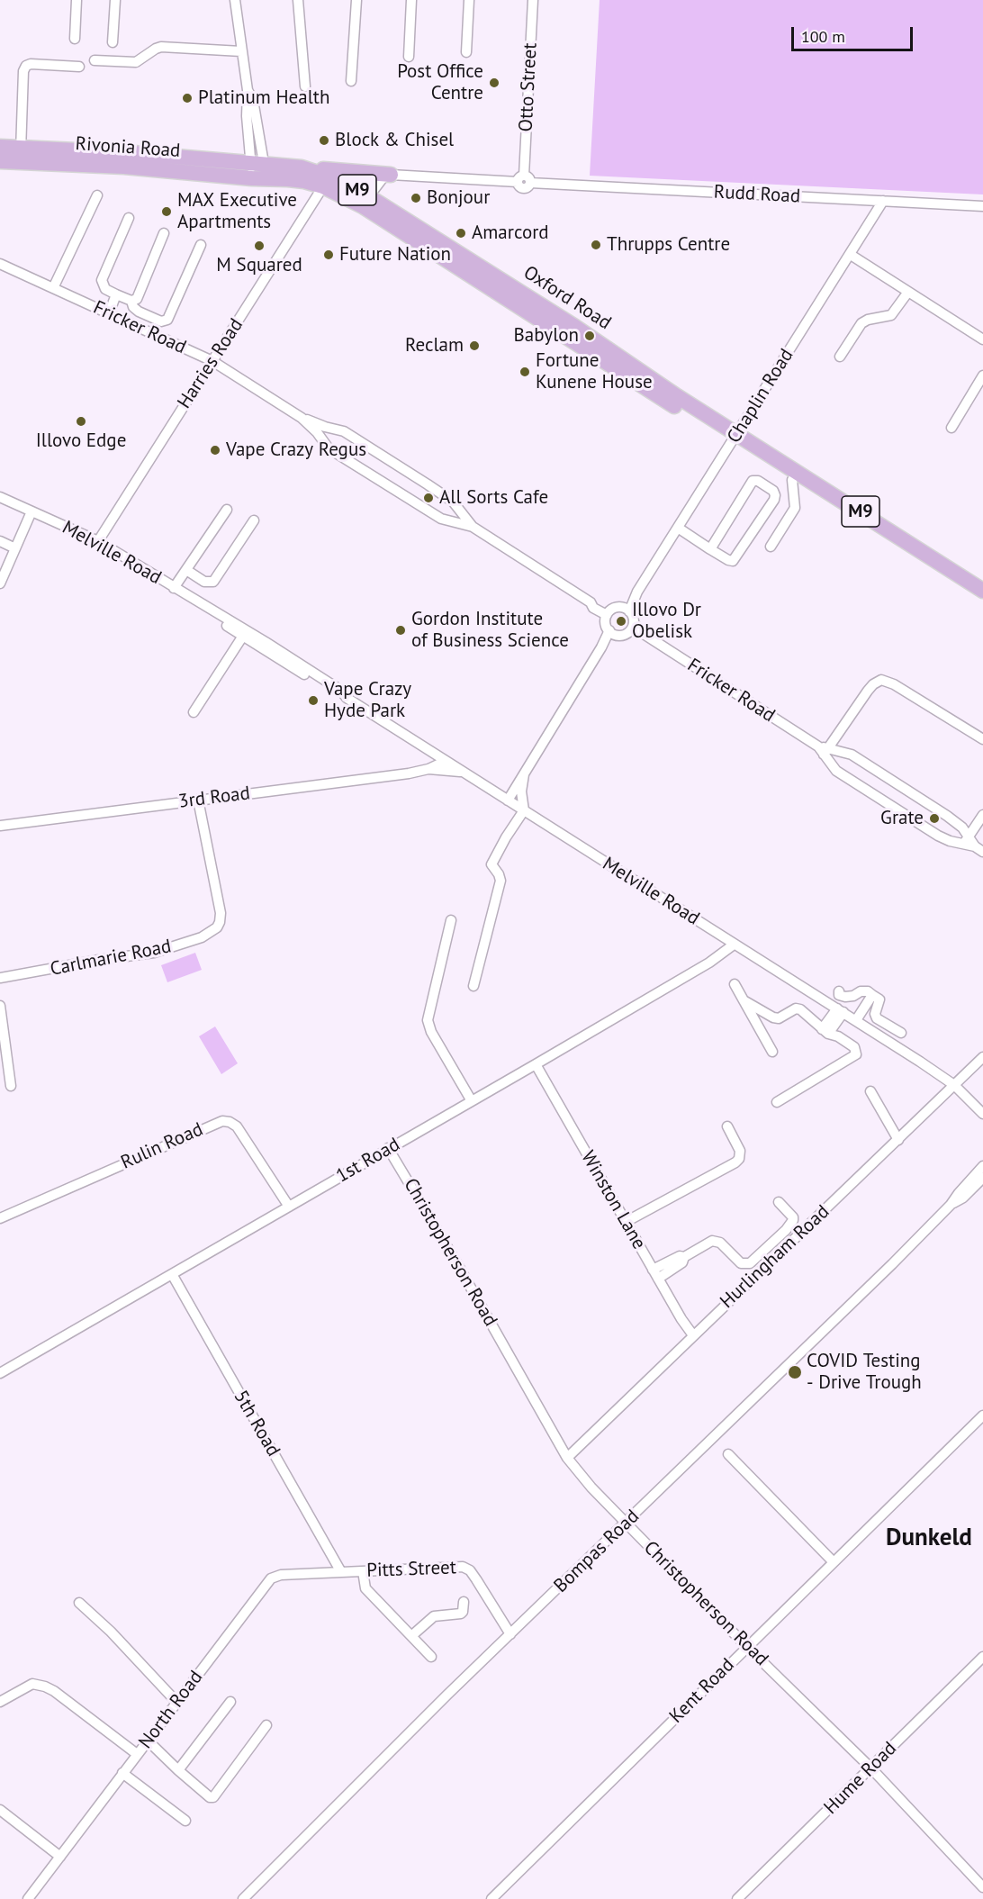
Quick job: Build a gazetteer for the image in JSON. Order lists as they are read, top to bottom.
{
  "streets": {
    "main road": ["Rivonia Road", "M9", "Oxford Road"],
    "street": [
      "Otto Street",
      "Rudd Road",
      "Fricker Road",
      "Harries Road",
      "Chaplin Road",
      "Melville Road",
      "3rd Road",
      "Carlmarie Road",
      "Rulin Road",
      "1st Road",
      "Winston Lane",
      "Christopherson Road",
      "Hurlingham Road",
      "5th Road",
      "Bompas Road",
      "Pitts Street",
      "Kent Road",
      "North Road",
      "Hume Road"
    ]
  },
  "crossings": [
    ["Otto Street", "Rudd Road"],
    ["Rivonia Road", "Oxford Road"],
    ["Rudd Road", "Chaplin Road"],
    ["Oxford Road", "Harries Road"],
    ["Oxford Road", "Chaplin Road"],
    ["Fricker Road", "Harries Road"],
    ["Fricker Road", "Chaplin Road"],
    ["Harries Road", "Melville Road"],
    ["Melville Road", "3rd Road"],
    ["Melville Road", "1st Road"],
    ["Melville Road", "Hurlingham Road"],
    ["3rd Road", "Carlmarie Road"],
    ["Rulin Road", "1st Road"],
    ["1st Road", "Winston Lane"],
    ["1st Road", "Christopherson Road"],
    ["1st Road", "5th Road"],
    ["Winston Lane", "Hurlingham Road"],
    ["Christopherson Road", "Hurlingham Road"],
    ["Christopherson Road", "Bompas Road"],
    ["Christopherson Road", "Kent Road"],
    ["Christopherson Road", "Hume Road"],
    ["5th Road", "Pitts Street"],
    ["5th Road", "North Road"],
    ["Bompas Road", "Pitts Street"],
    ["Pitts Street", "North Road"]
  ],
  "districts": ["Dunkeld"],
  "places": [
    "Post Office Centre",
    "Platinum Health",
    "Block & Chisel",
    "Bonjour",
    "MAX Executive Apartments",
    "Amarcord",
    "Thrupps Centre",
    "M Squared",
    "Future Nation",
    "Babylon",
    "Reclam",
    "Fortune Kunene House",
    "Illovo Edge",
    "Vape Crazy Regus",
    "All Sorts Cafe",
    "Illovo Dr Obelisk",
    "Gordon Institute of Business Science",
    "Vape Crazy Hyde Park",
    "Grate",
    "COVID Testing - Drive Trough"
  ],
  "scale_bar": "100 m"
}
